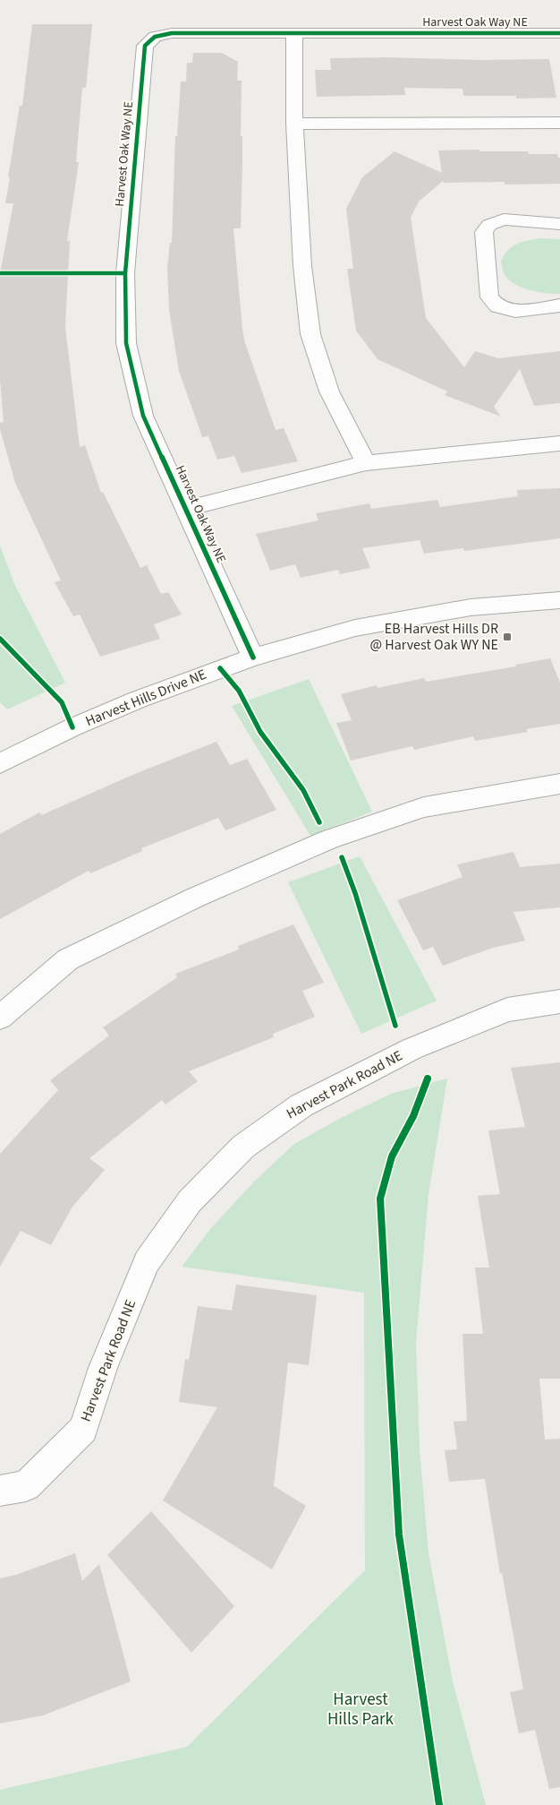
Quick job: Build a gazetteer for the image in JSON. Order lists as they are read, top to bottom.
{
  "streets": {
    "street": ["Harvest Oak Way NE", "Harvest Hills Drive NE", "Harvest Park Road NE"]
  },
  "crossings": [
    ["Harvest Oak Way NE", "Harvest Hills Drive NE"]
  ],
  "parks": ["Harvest Hills Park"],
  "places": {
    "transit": ["EB Harvest Hills DR @ Harvest Oak WY NE"]
  }
}
